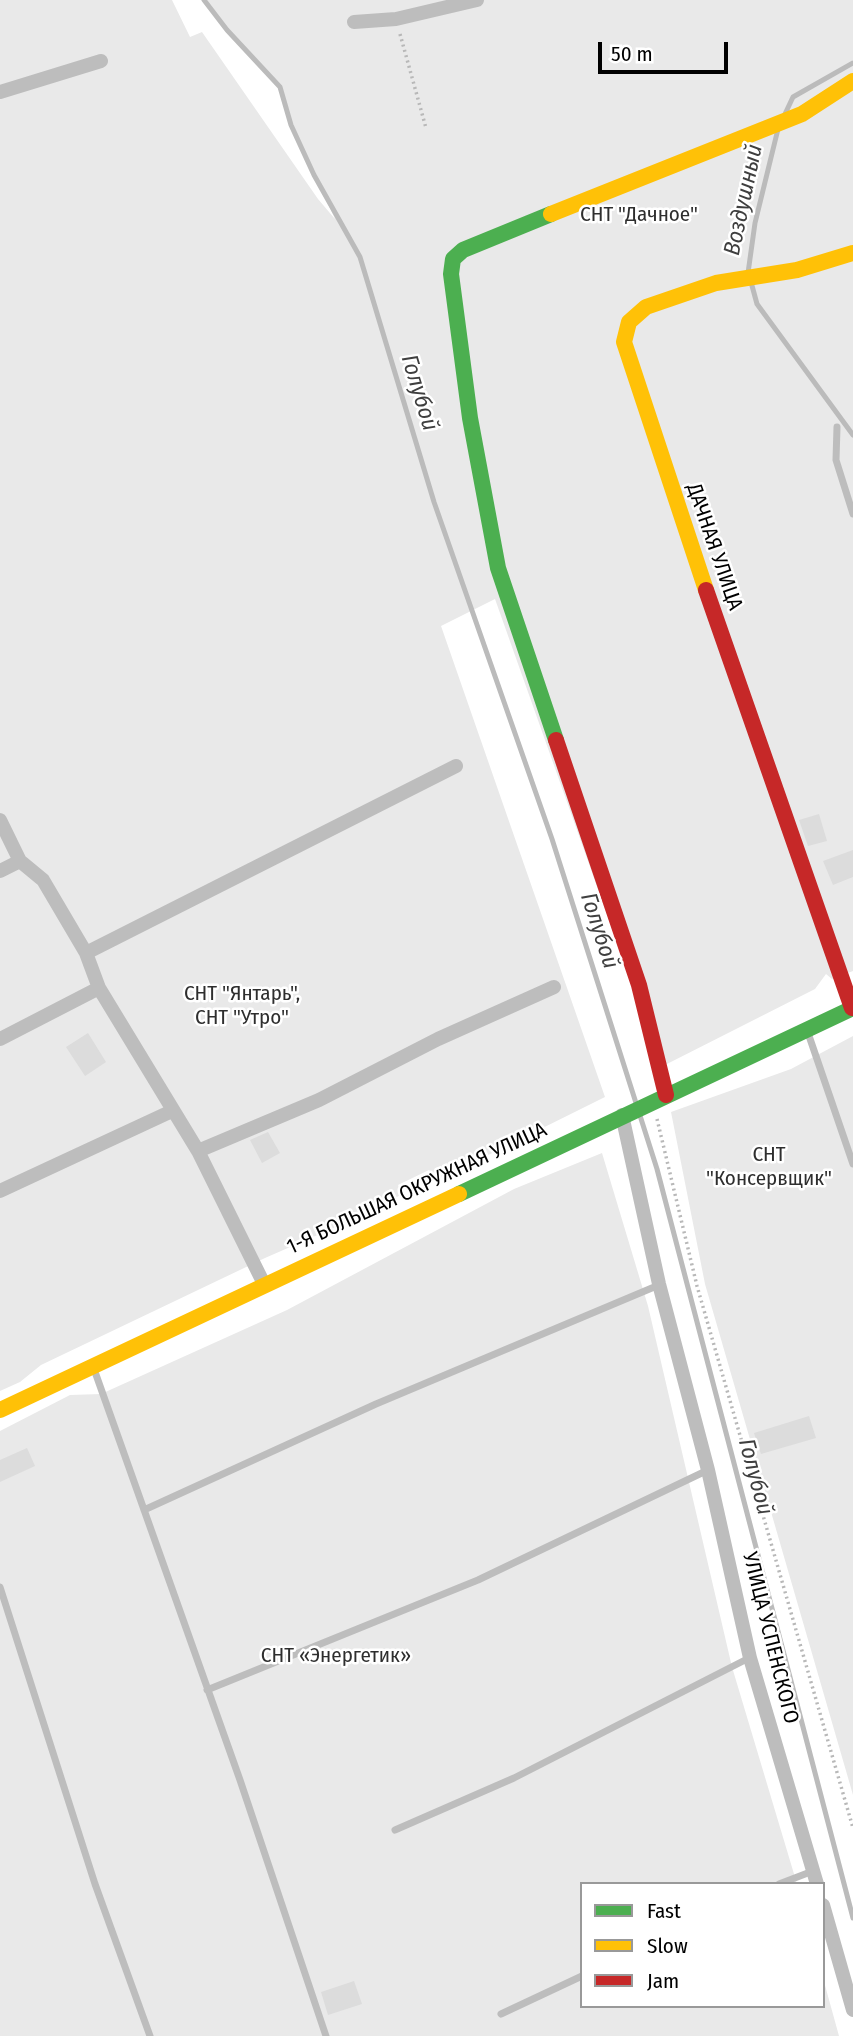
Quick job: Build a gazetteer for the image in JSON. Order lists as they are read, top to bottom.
{
  "streets": {
    "street": ["ДАЧНАЯ УЛИЦА", "1-Я БОЛЬШАЯ ОКРУЖНАЯ УЛИЦА", "УЛИЦА УСПЕНСКОГО"]
  },
  "crossings": [
    ["ДАЧНАЯ УЛИЦА", "1-Я БОЛЬШАЯ ОКРУЖНАЯ УЛИЦА"],
    ["1-Я БОЛЬШАЯ ОКРУЖНАЯ УЛИЦА", "УЛИЦА УСПЕНСКОГО"]
  ],
  "water": ["Воздушный", "Голубой"],
  "parks": [
    "СНТ \"Дачное\"",
    "СНТ \"Янтарь\", СНТ \"Утро\"",
    "СНТ \"Консервщик\"",
    "СНТ «Энергетик»"
  ],
  "legend": ["Fast", "Slow", "Jam"],
  "scale_bar": "50 m"
}
